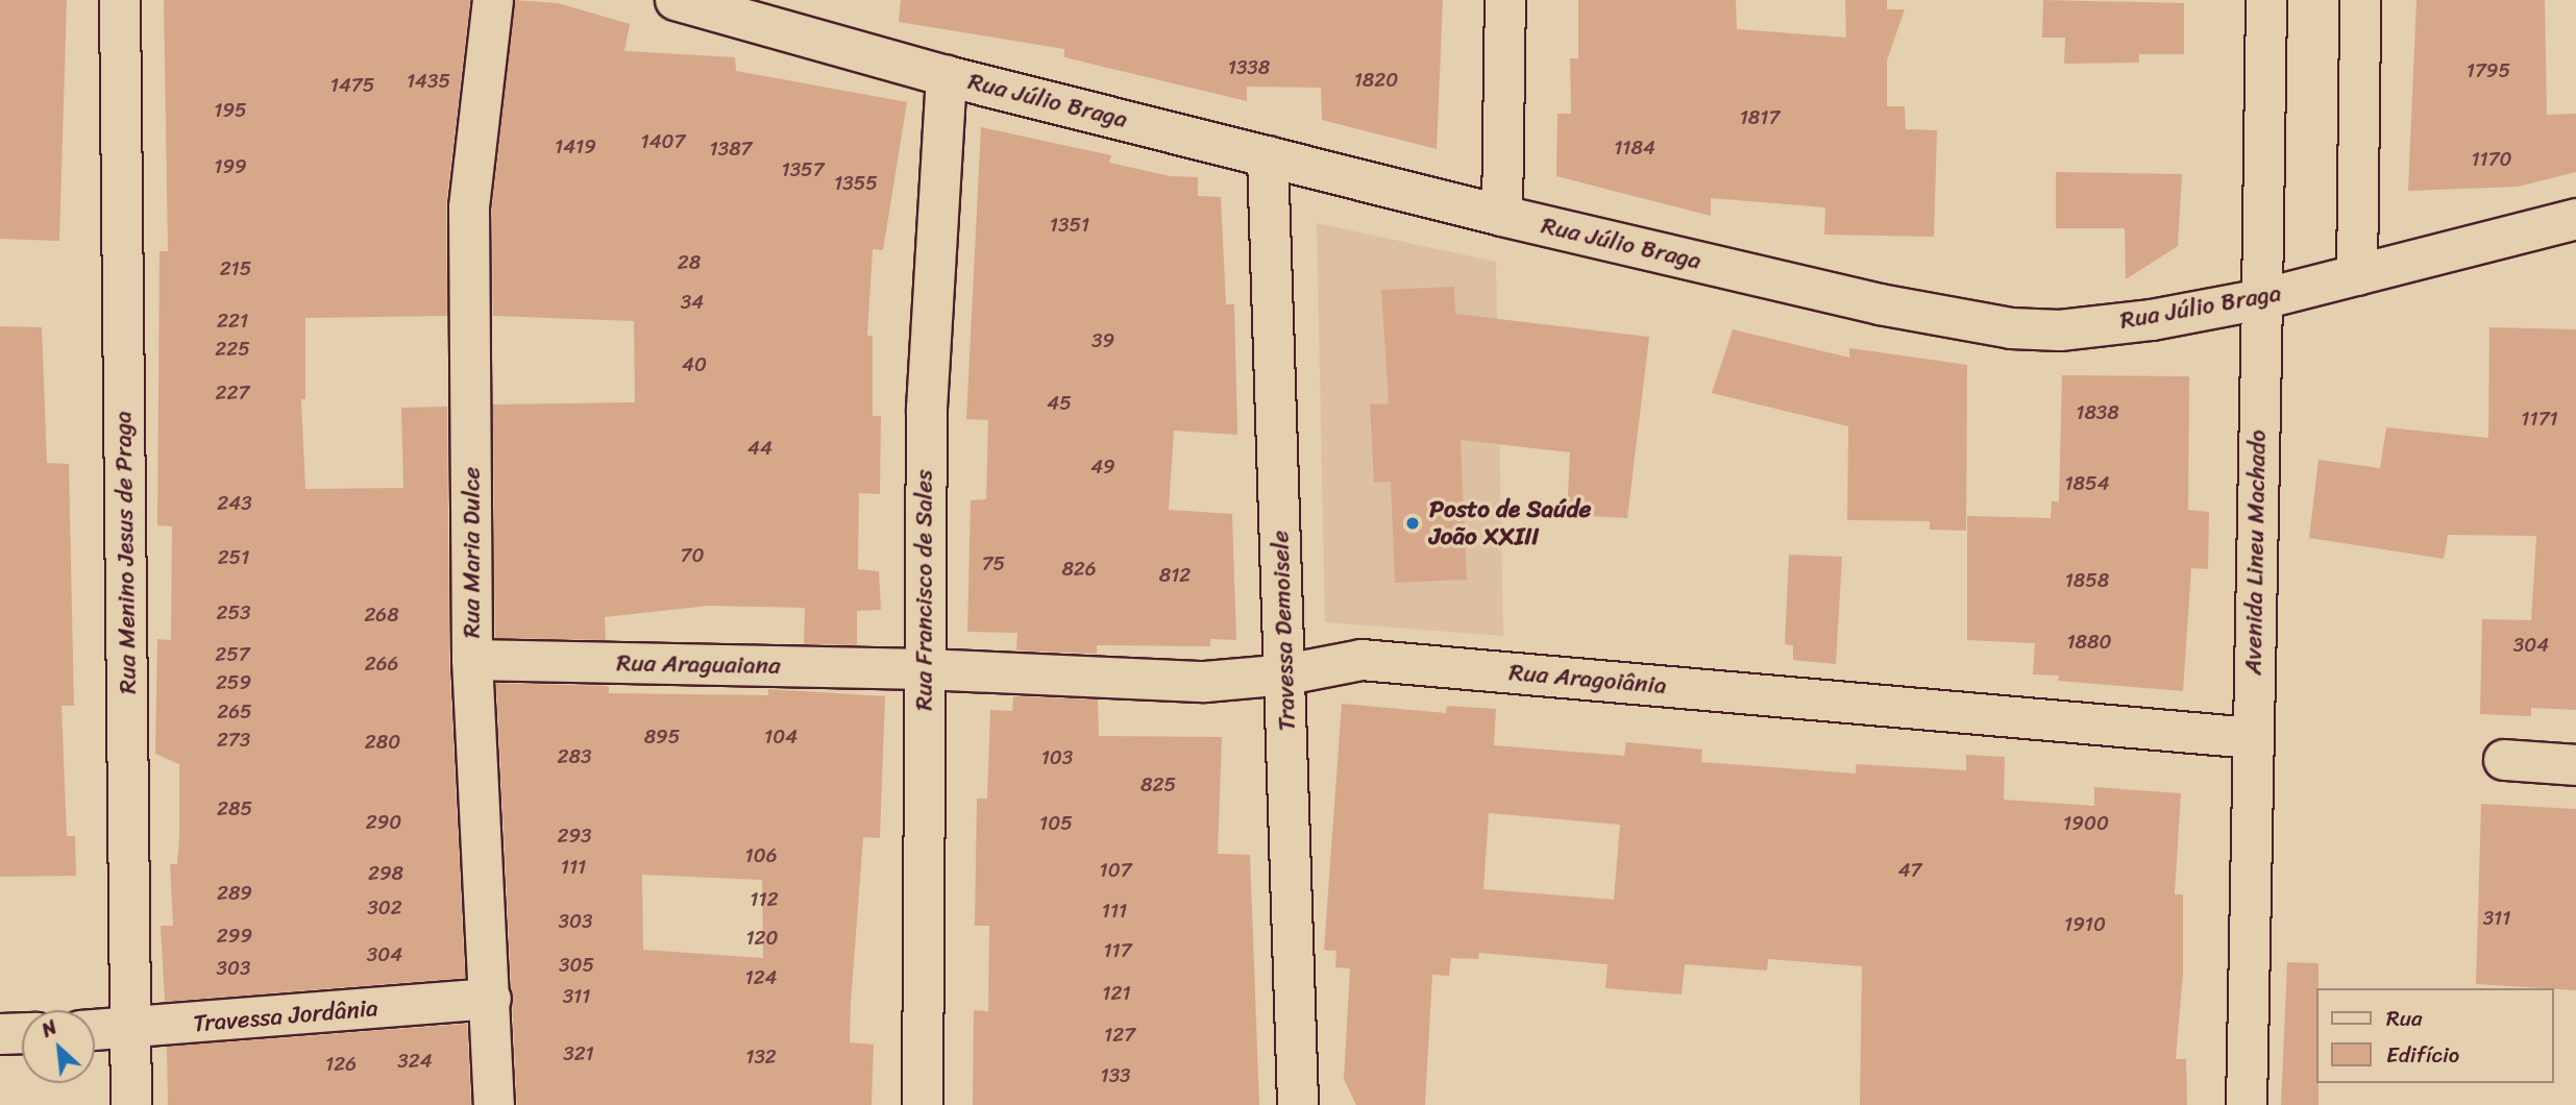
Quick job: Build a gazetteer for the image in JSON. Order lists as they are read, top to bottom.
{
  "streets": {
    "street": [
      "Rua Júlio Braga",
      "Rua Menino Jesus de Praga",
      "Rua Maria Dulce",
      "Avenida Lineu Machado",
      "Rua Francisco de Sales",
      "Travessa Demoisele",
      "Rua Araguaiana",
      "Rua Aragoiânia",
      "Travessa Jordânia"
    ]
  },
  "crossings": [
    ["Rua Júlio Braga", "Avenida Lineu Machado"],
    ["Rua Júlio Braga", "Rua Francisco de Sales"],
    ["Rua Júlio Braga", "Travessa Demoisele"],
    ["Rua Menino Jesus de Praga", "Travessa Jordânia"],
    ["Rua Maria Dulce", "Rua Araguaiana"],
    ["Rua Maria Dulce", "Travessa Jordânia"],
    ["Avenida Lineu Machado", "Rua Aragoiânia"],
    ["Rua Francisco de Sales", "Rua Araguaiana"],
    ["Rua Francisco de Sales", "Rua Aragoiânia"],
    ["Travessa Demoisele", "Rua Aragoiânia"],
    ["Rua Araguaiana", "Rua Aragoiânia"]
  ],
  "places": ["Posto de Saúde João XXIII"],
  "house_numbers": [
    "1338",
    "1795",
    "1820",
    "1435",
    "1475",
    "195",
    "1817",
    "1407",
    "1419",
    "1184",
    "1387",
    "1170",
    "199",
    "1357",
    "1355",
    "1351",
    "28",
    "215",
    "34",
    "221",
    "39",
    "225",
    "40",
    "227",
    "45",
    "1838",
    "1171",
    "44",
    "49",
    "1854",
    "243",
    "70",
    "251",
    "75",
    "826",
    "812",
    "1858",
    "253",
    "268",
    "1880",
    "304",
    "257",
    "266",
    "259",
    "265",
    "895",
    "104",
    "273",
    "280",
    "283",
    "103",
    "825",
    "285",
    "290",
    "105",
    "1900",
    "293",
    "106",
    "111",
    "107",
    "47",
    "298",
    "289",
    "112",
    "302",
    "111",
    "311",
    "303",
    "1910",
    "299",
    "120",
    "117",
    "304",
    "305",
    "303",
    "124",
    "121",
    "311",
    "127",
    "321",
    "132",
    "324",
    "126",
    "133"
  ],
  "legend": ["Rua", "Edifício"],
  "north": "top left"
}
